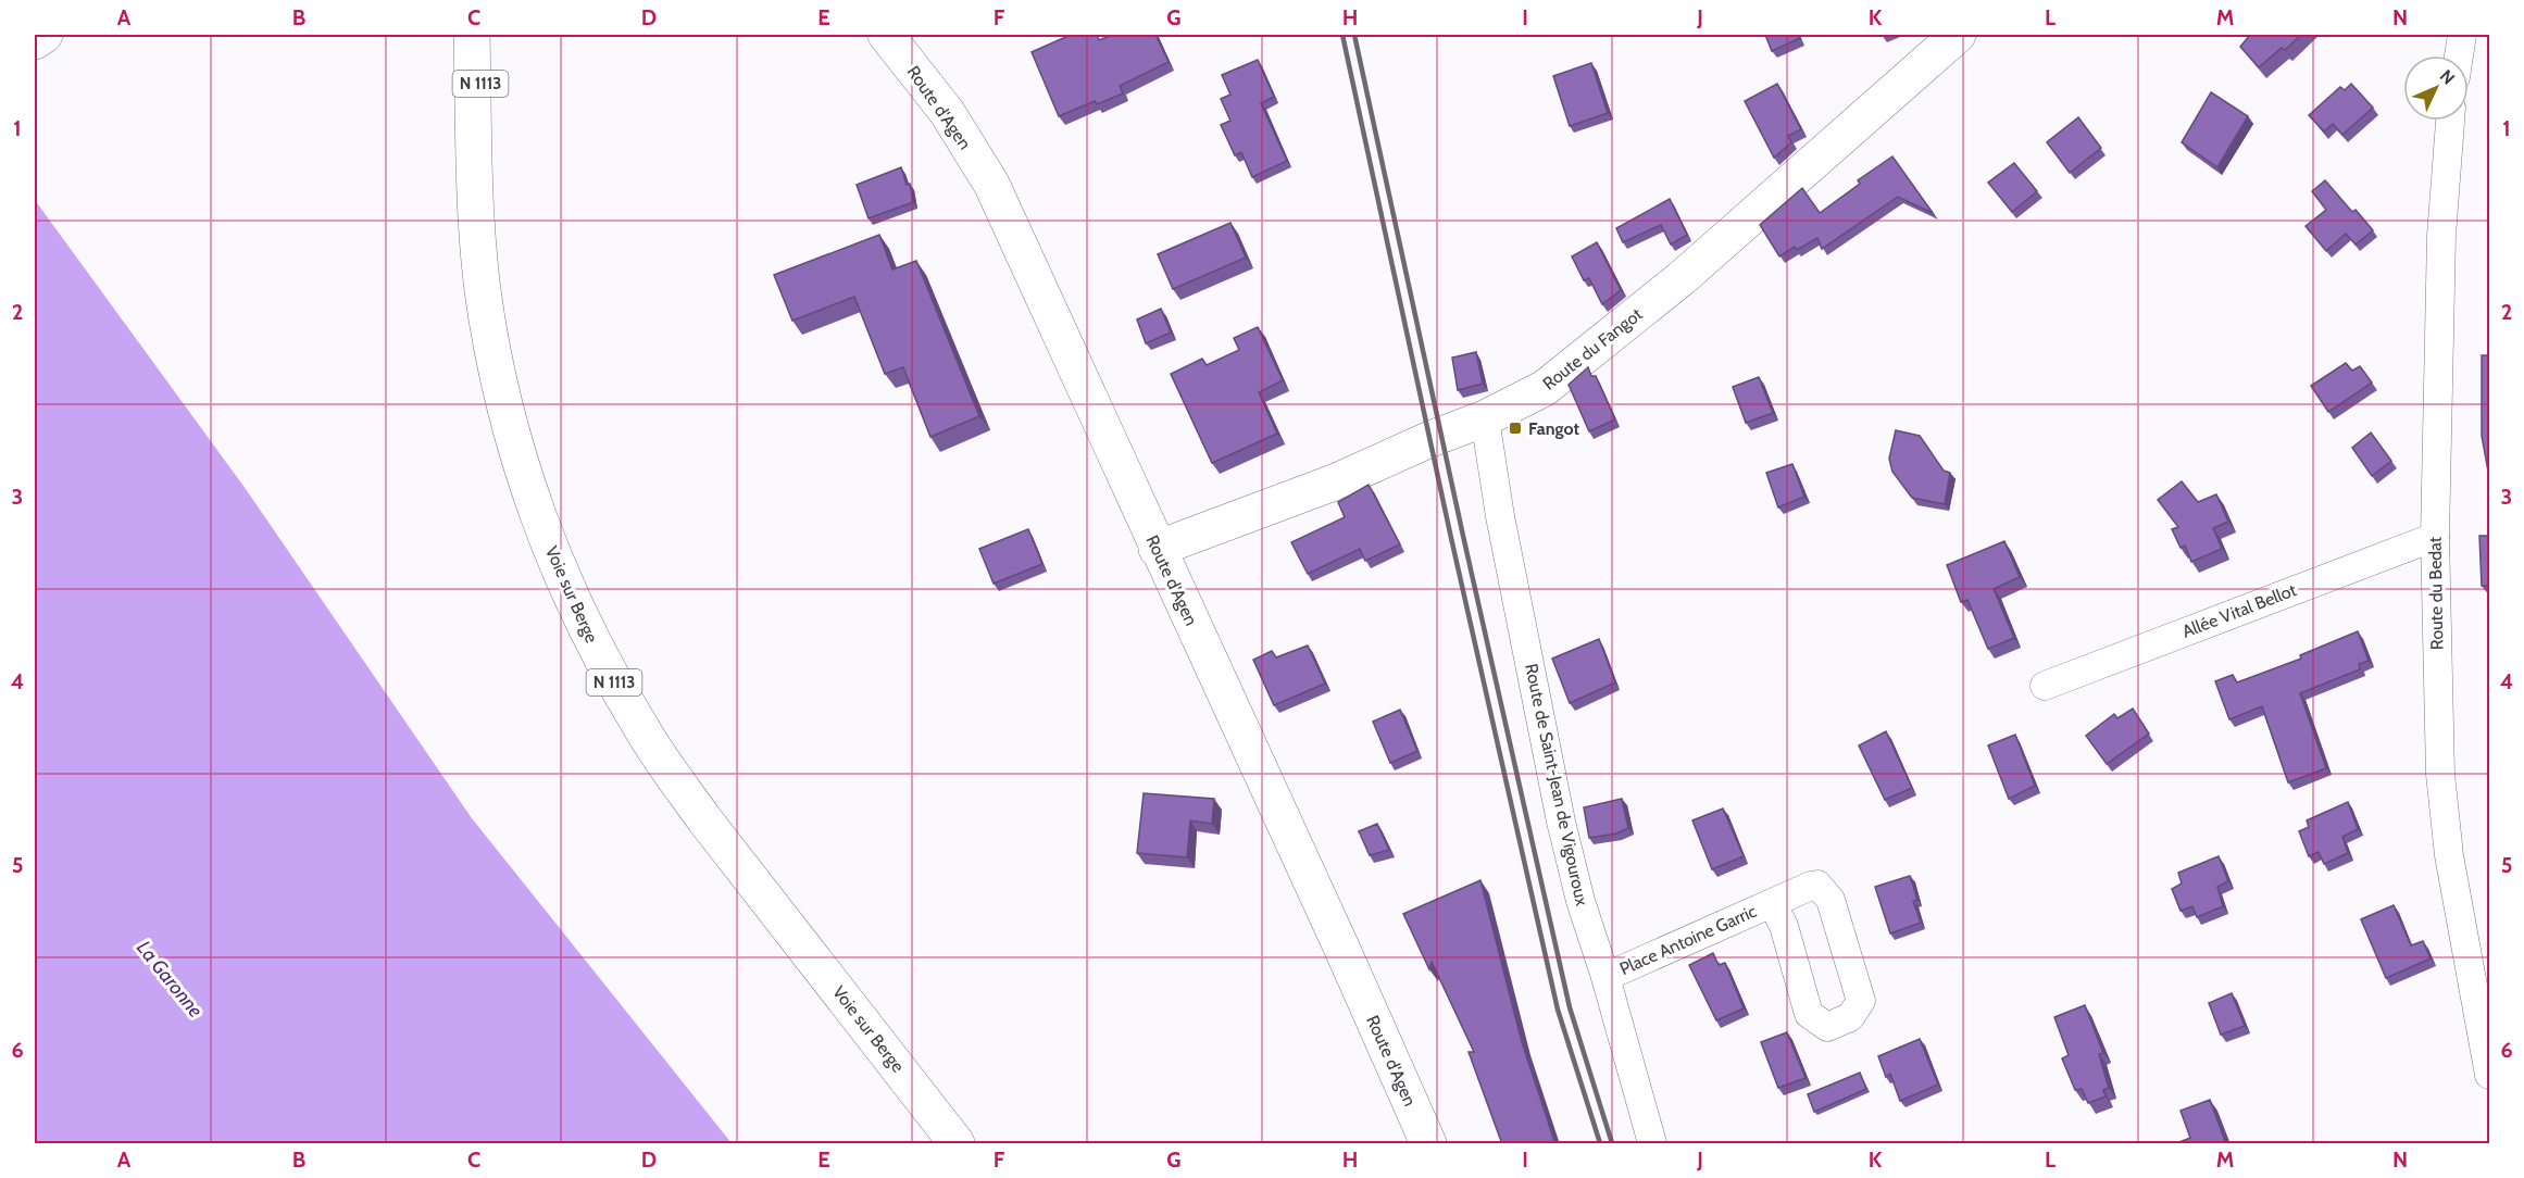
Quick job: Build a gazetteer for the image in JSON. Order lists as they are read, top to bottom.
{
  "streets": {
    "main road": [
      "N 1113",
      "Route d'Agen",
      "Route du Fangot",
      "Voie sur Berge"
    ],
    "street": [
      "Route du Bedat",
      "Allée Vital Bellot",
      "Route de Saint-Jean de Vigouroux",
      "Place Antoine Garric"
    ]
  },
  "crossings": [
    ["N 1113", "Voie sur Berge"],
    ["Route d'Agen", "Route du Fangot"],
    ["Route du Fangot", "Route de Saint-Jean de Vigouroux"],
    ["Route du Bedat", "Allée Vital Bellot"],
    ["Route de Saint-Jean de Vigouroux", "Place Antoine Garric"]
  ],
  "water": ["La Garonne"],
  "places": {
    "transit": ["Fangot"]
  },
  "north": "top right",
  "grid": {
    "columns": [
      "A",
      "B",
      "C",
      "D",
      "E",
      "F",
      "G",
      "H",
      "I",
      "J",
      "K",
      "L",
      "M",
      "N"
    ],
    "rows": [
      "1",
      "2",
      "3",
      "4",
      "5",
      "6"
    ]
  }
}
